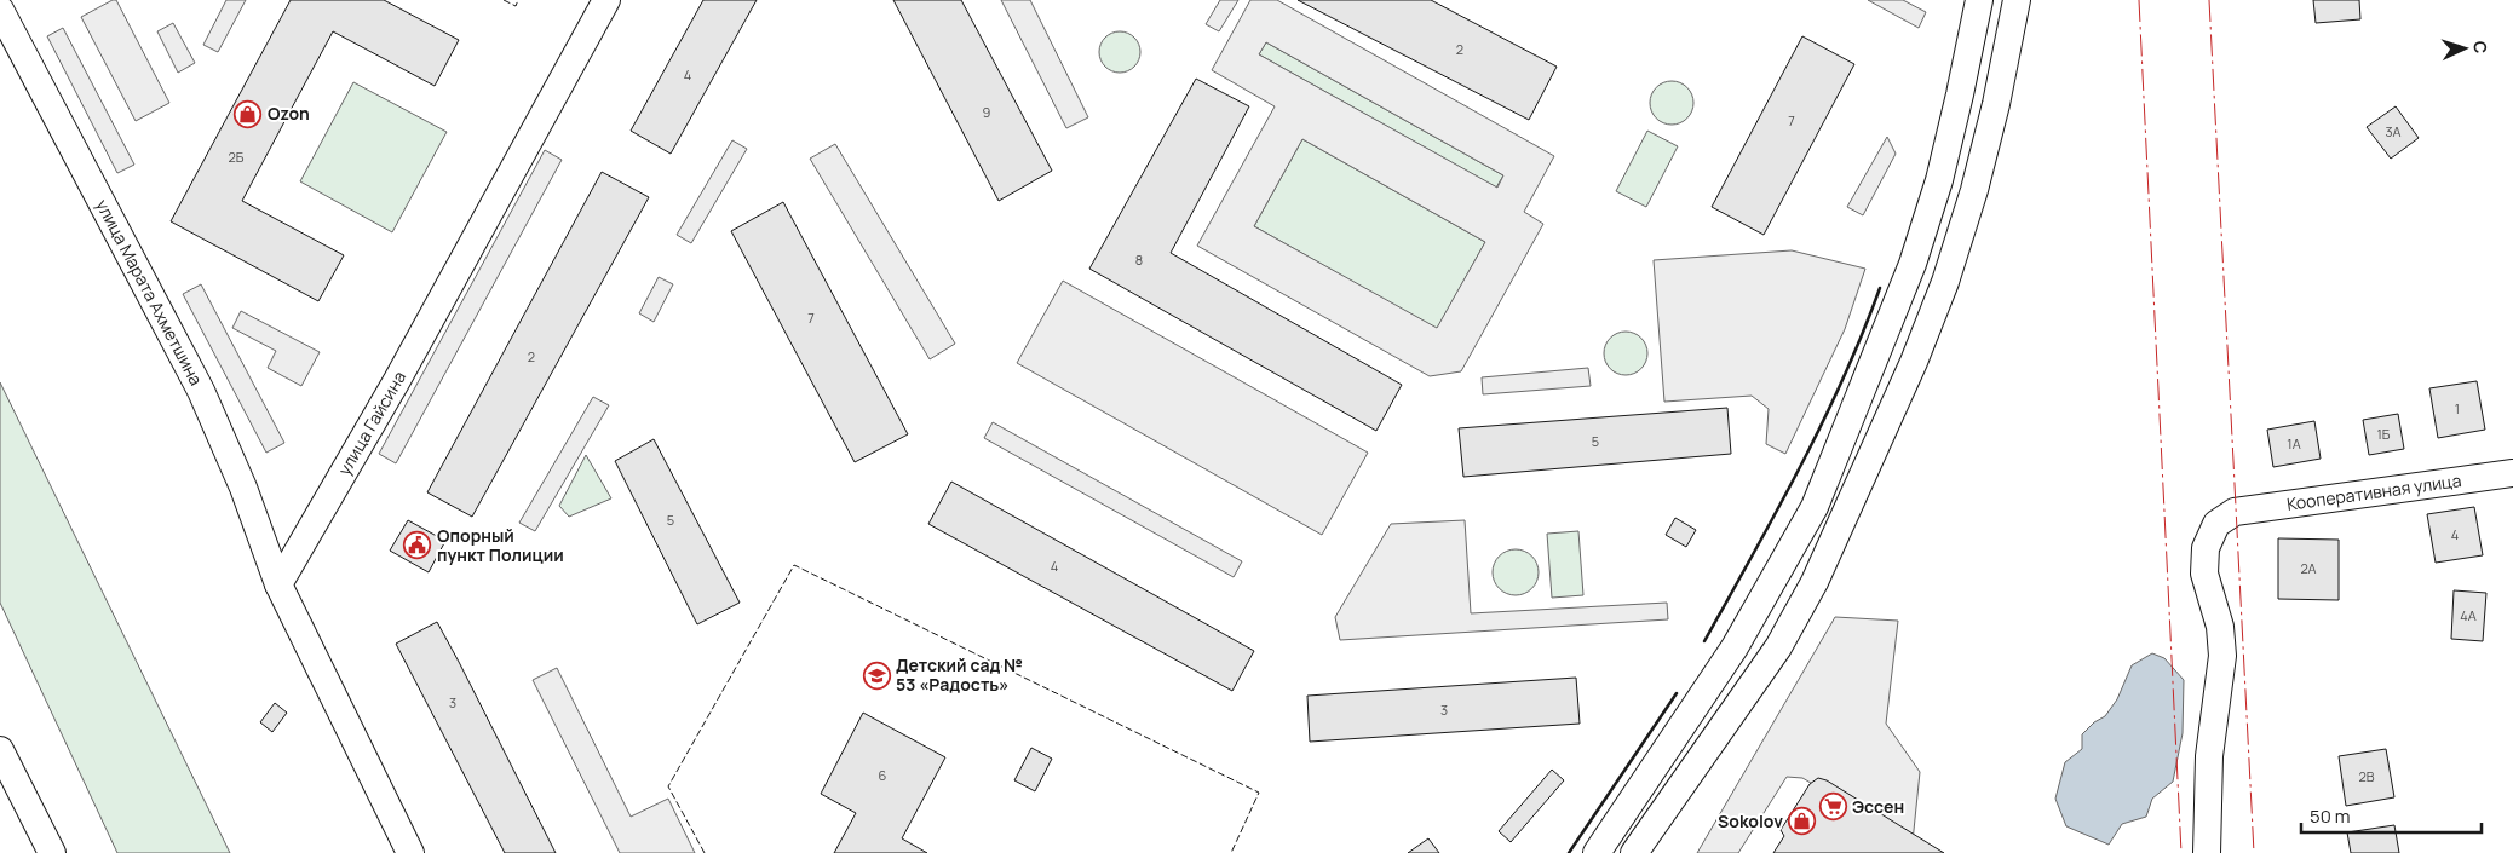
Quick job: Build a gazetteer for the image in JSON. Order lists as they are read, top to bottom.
{
  "streets": {
    "street": ["улица Марата Ахметшина", "улица Гайсина", "Кооперативная улица"]
  },
  "crossings": [
    ["улица Марата Ахметшина", "улица Гайсина"]
  ],
  "places": {
    "shop": ["Ozon", "Sokolov"],
    "public building": ["Опорный пункт Полиции"],
    "school or university": ["Детский сад № 53 «Радость»"],
    "supermarket": ["Эссен"]
  },
  "house_numbers": [
    "2",
    "4",
    "9",
    "7",
    "3А",
    "2Б",
    "8",
    "7",
    "2",
    "1",
    "1Б",
    "5",
    "1А",
    "5",
    "4",
    "4",
    "2А",
    "4А",
    "3",
    "3",
    "6",
    "2В"
  ],
  "scale_bar": "50 m",
  "north": "right"
}
